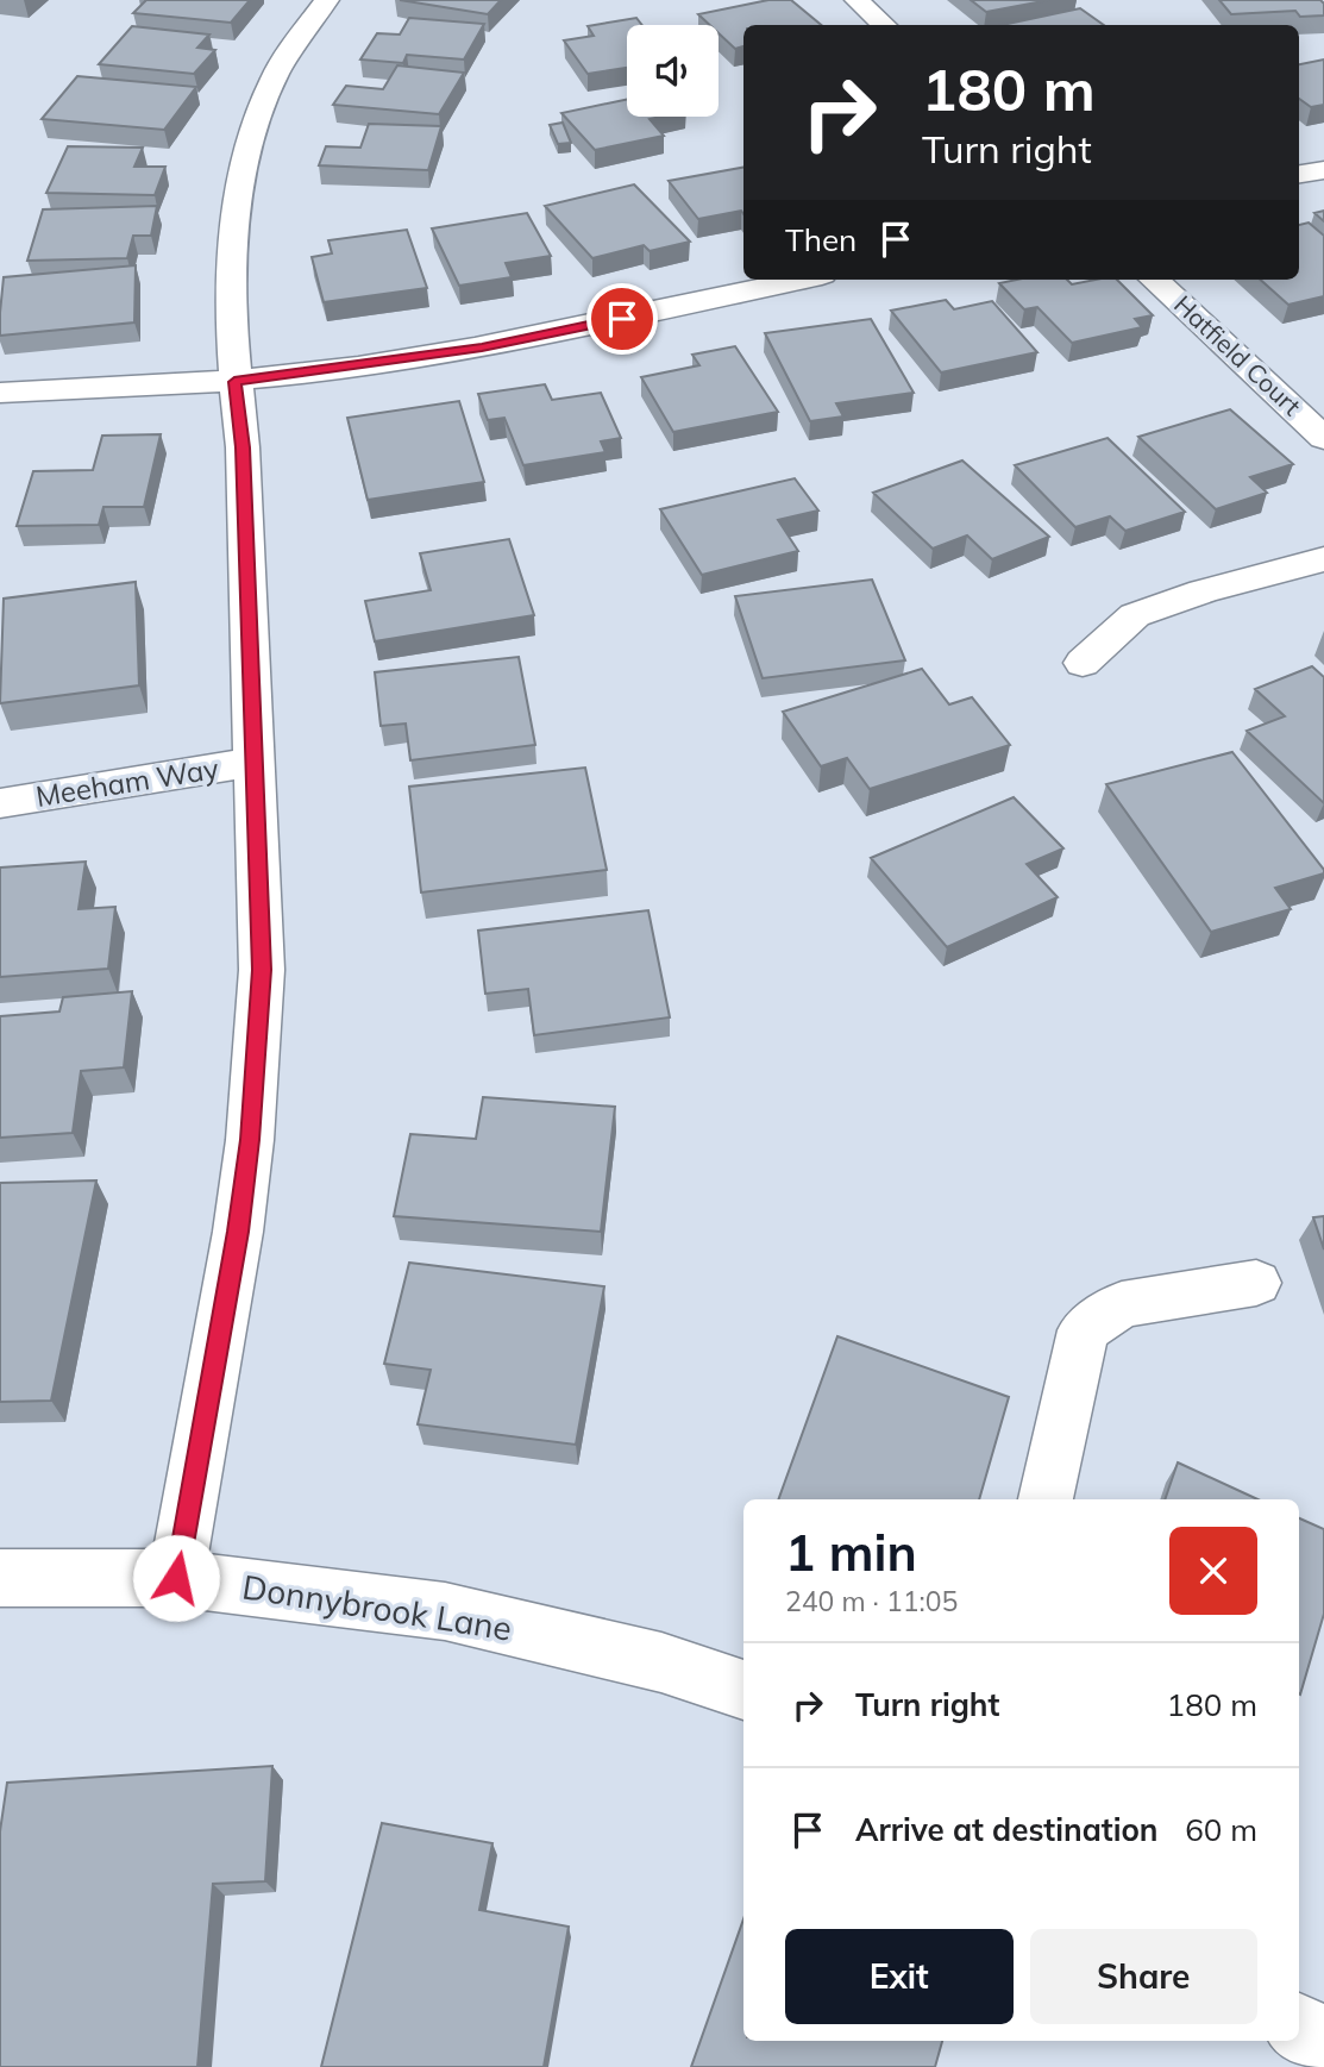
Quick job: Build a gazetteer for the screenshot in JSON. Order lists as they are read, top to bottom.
{
  "streets": {
    "street": ["Hatfield Court", "Meeham Way", "Donnybrook Lane"]
  },
  "page": {
    "turn": ["180 m", "Turn right"],
    "then": "Then",
    "heading": ["1 min", "240 m · 11:05"],
    "list": [
      {
        "name": "Turn right",
        "value": "180 m"
      },
      {
        "name": "Arrive at destination",
        "value": "60 m"
      }
    ],
    "buttons": ["Exit", "Share"]
  }
}
